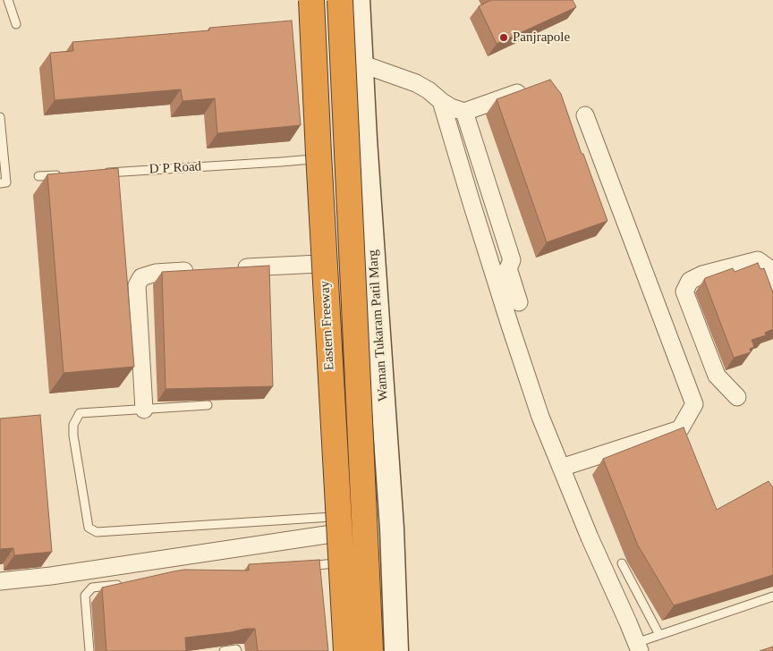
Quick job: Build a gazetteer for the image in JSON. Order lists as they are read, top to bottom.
{
  "streets": {
    "highway": ["Eastern Freeway"],
    "main road": ["D P Road", "Waman Tukaram Patil Marg"]
  },
  "crossings": [
    ["D P Road", "Waman Tukaram Patil Marg"]
  ],
  "places": ["Panjrapole"]
}
